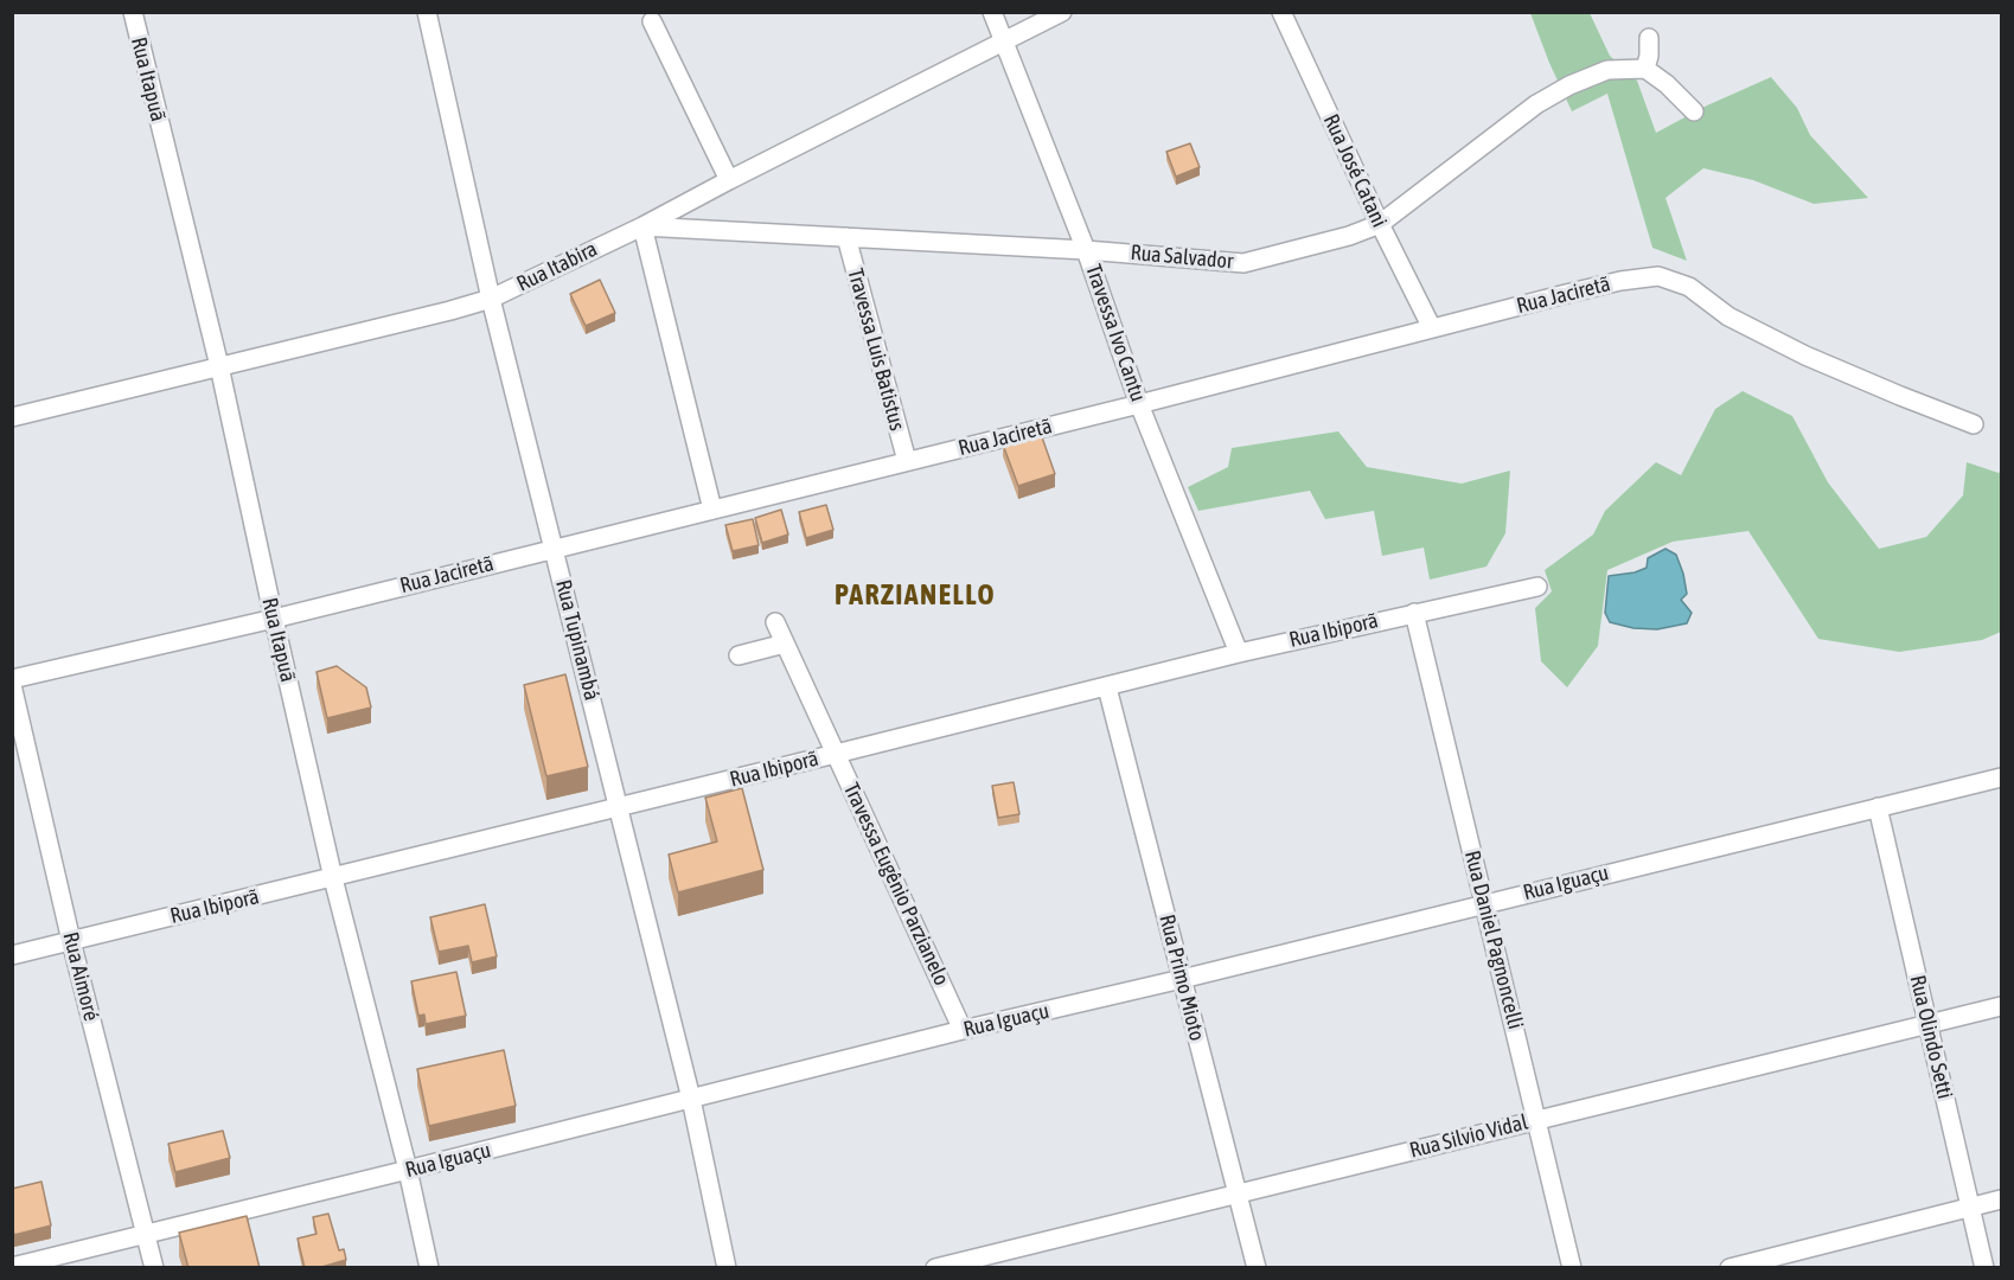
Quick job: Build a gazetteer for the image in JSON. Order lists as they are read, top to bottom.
{
  "streets": {
    "street": [
      "Rua Itapuã",
      "Rua José Catani",
      "Rua Salvador",
      "Rua Itabira",
      "Rua Jaciretã",
      "Travessa Ivo Cantu",
      "Travessa Luis Batistus",
      "Rua Ibiporã",
      "Rua Tupinambá",
      "Rua Iguaçu",
      "Travessa Eugênio Parzianelo",
      "Rua Daniel Pagnoncelli",
      "Rua Aimoré",
      "Rua Primo Mioto",
      "Rua Olindo Setti",
      "Rua Silvio Vidal"
    ]
  },
  "crossings": [
    ["Rua Itapuã", "Rua Itabira"],
    ["Rua Itapuã", "Rua Jaciretã"],
    ["Rua Itapuã", "Rua Ibiporã"],
    ["Rua Itapuã", "Rua Iguaçu"],
    ["Rua José Catani", "Rua Salvador"],
    ["Rua José Catani", "Rua Jaciretã"],
    ["Rua Salvador", "Rua Itabira"],
    ["Rua Salvador", "Travessa Ivo Cantu"],
    ["Rua Salvador", "Travessa Luis Batistus"],
    ["Rua Itabira", "Travessa Ivo Cantu"],
    ["Rua Itabira", "Rua Tupinambá"],
    ["Rua Jaciretã", "Travessa Ivo Cantu"],
    ["Rua Jaciretã", "Travessa Luis Batistus"],
    ["Rua Jaciretã", "Rua Tupinambá"],
    ["Travessa Ivo Cantu", "Rua Ibiporã"],
    ["Rua Ibiporã", "Rua Tupinambá"],
    ["Rua Ibiporã", "Travessa Eugênio Parzianelo"],
    ["Rua Ibiporã", "Rua Daniel Pagnoncelli"],
    ["Rua Ibiporã", "Rua Aimoré"],
    ["Rua Ibiporã", "Rua Primo Mioto"],
    ["Rua Tupinambá", "Rua Iguaçu"],
    ["Rua Iguaçu", "Travessa Eugênio Parzianelo"],
    ["Rua Iguaçu", "Rua Daniel Pagnoncelli"],
    ["Rua Iguaçu", "Rua Aimoré"],
    ["Rua Iguaçu", "Rua Primo Mioto"],
    ["Rua Iguaçu", "Rua Olindo Setti"],
    ["Rua Daniel Pagnoncelli", "Rua Silvio Vidal"],
    ["Rua Primo Mioto", "Rua Silvio Vidal"],
    ["Rua Olindo Setti", "Rua Silvio Vidal"]
  ],
  "districts": ["PARZIANELLO"]
}
